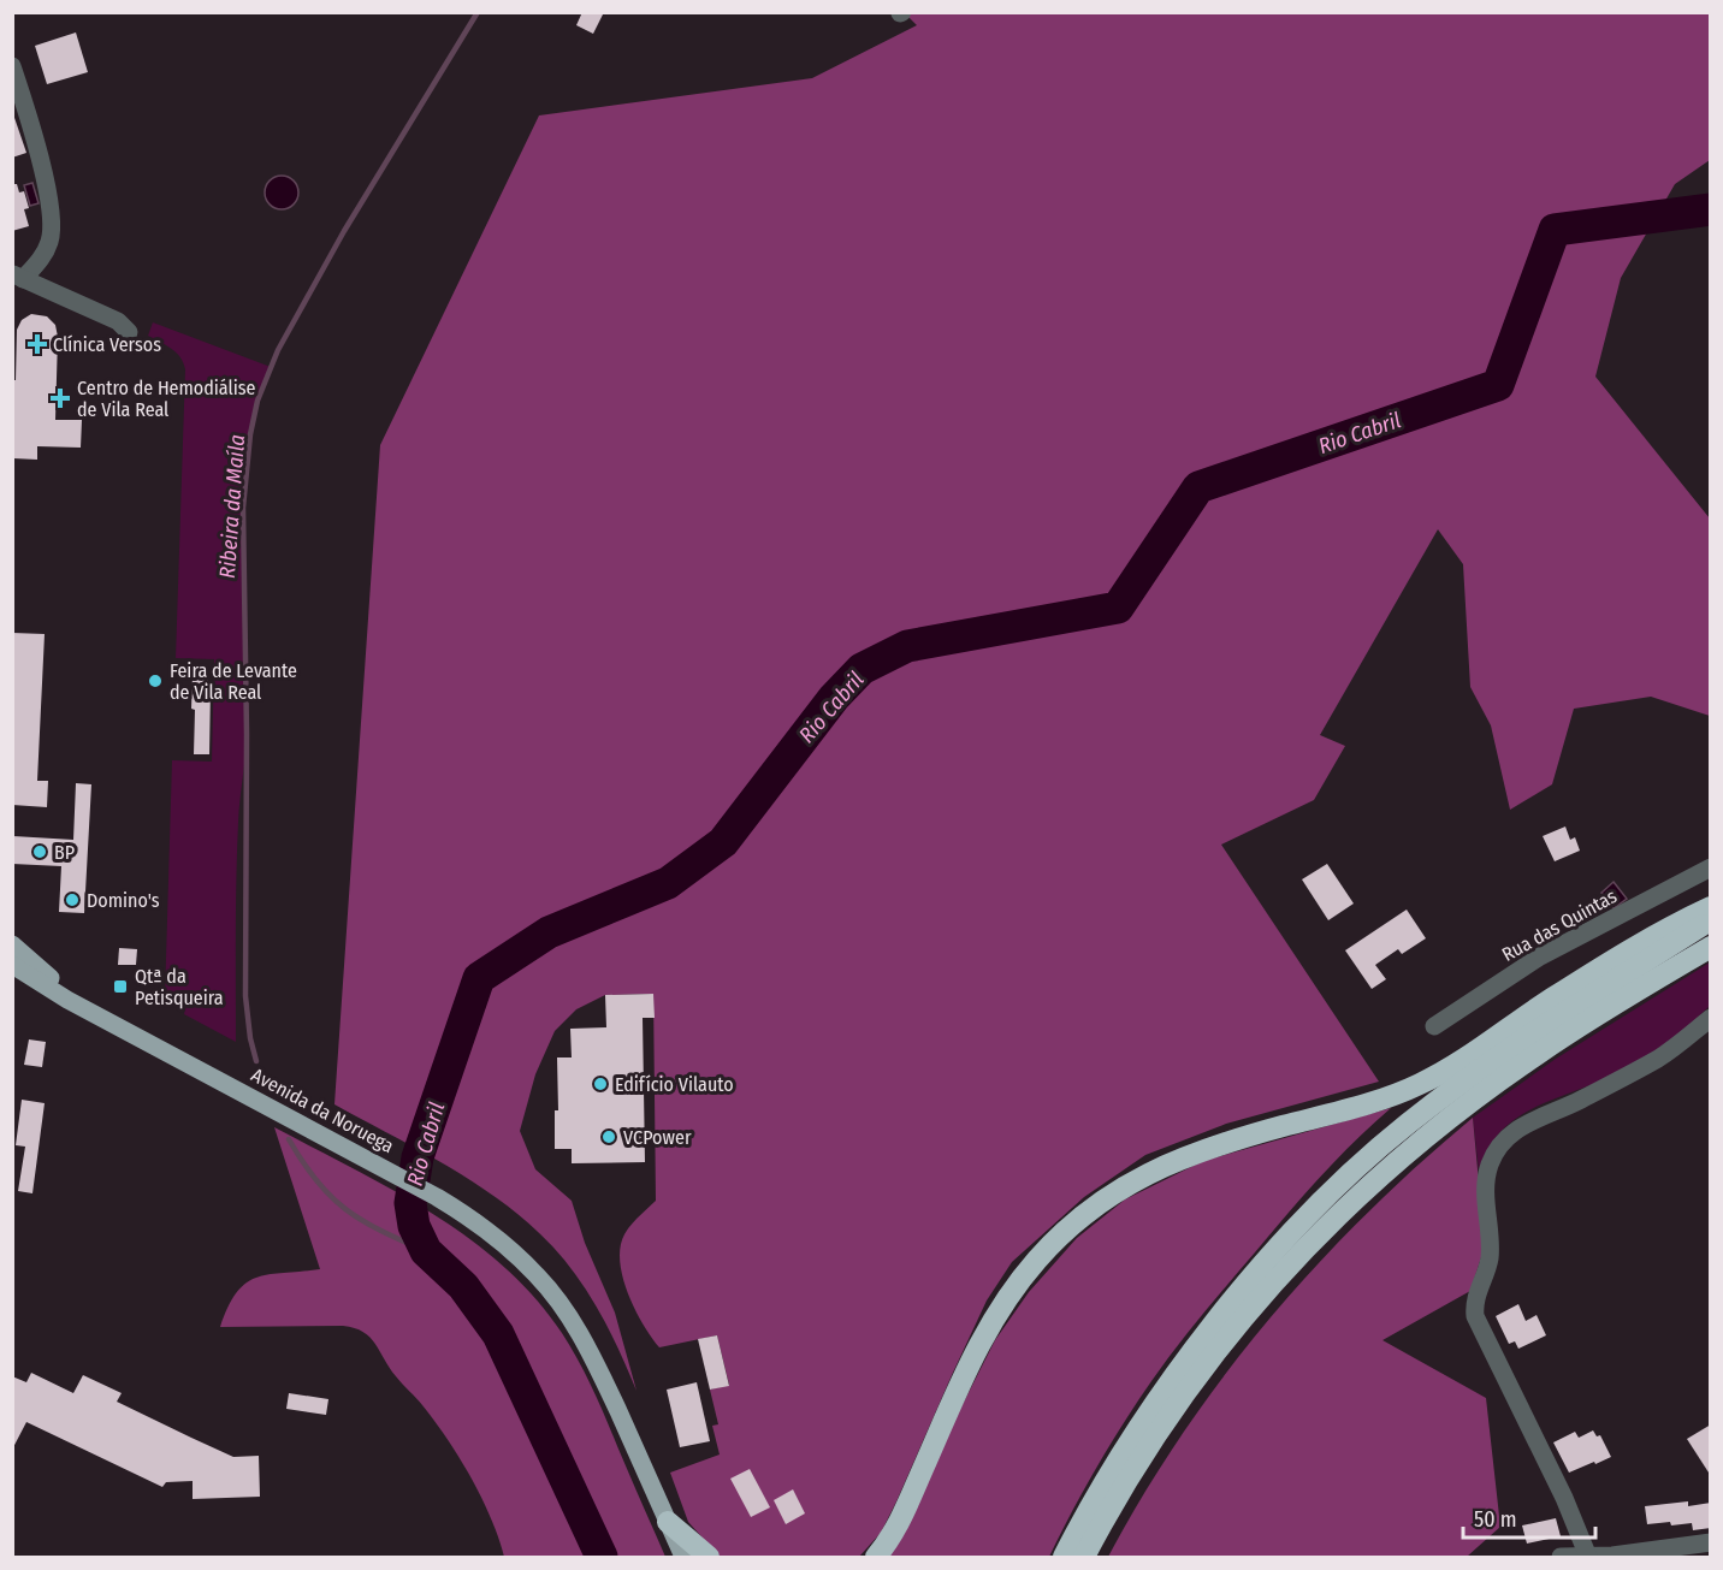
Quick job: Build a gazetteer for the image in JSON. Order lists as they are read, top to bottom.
{
  "streets": {
    "main road": ["Avenida da Noruega"],
    "street": ["Rua das Quintas"]
  },
  "water": ["Rio Cabril", "Ribeira da Maíla"],
  "places": {
    "health": ["Clínica Versos", "Centro de Hemodiálise de Vila Real"],
    "other": [
      "Feira de Levante de Vila Real",
      "BP",
      "Domino's",
      "Edifício Vilauto",
      "VCPower"
    ],
    "transit": ["Qtª da Petisqueira"]
  },
  "scale_bar": "50 m"
}
